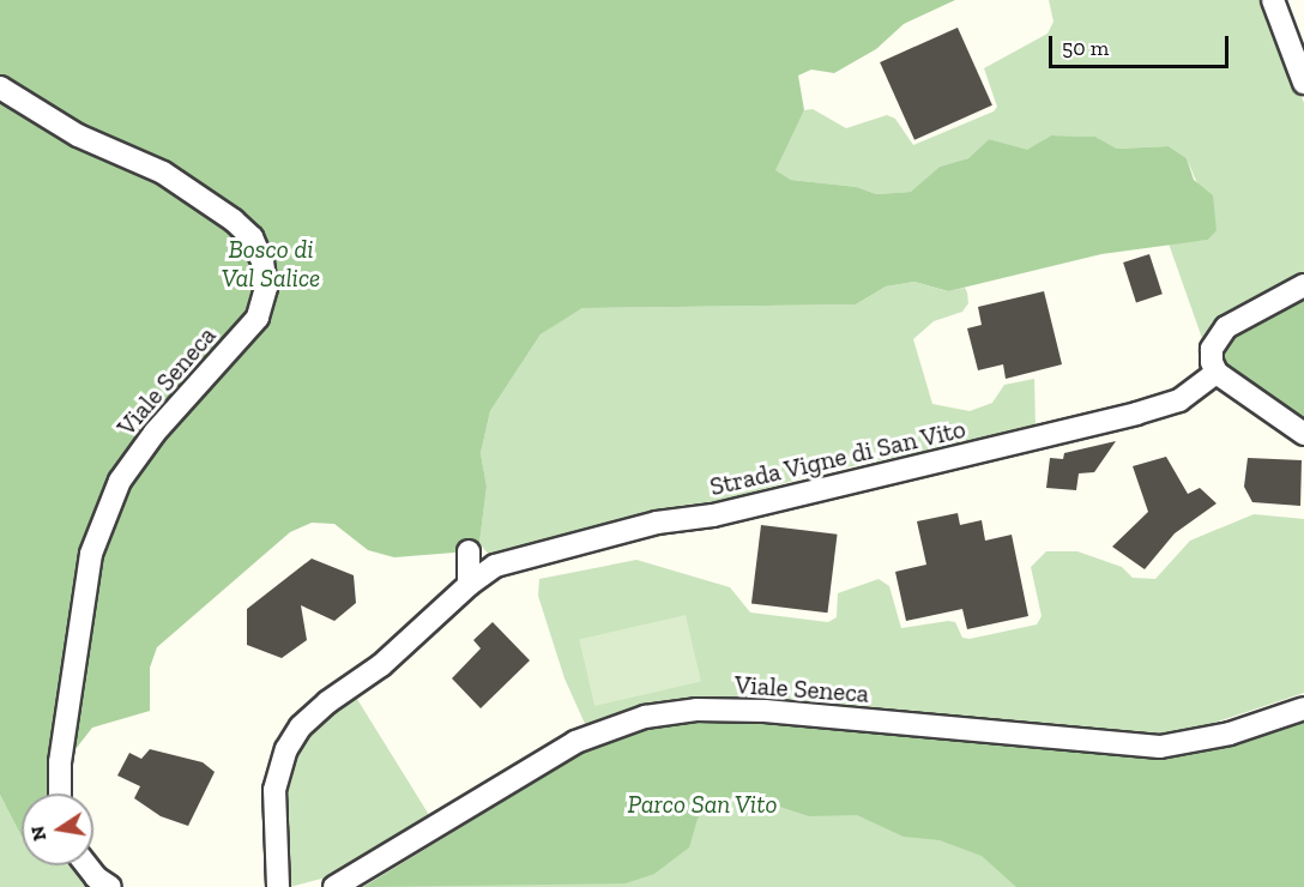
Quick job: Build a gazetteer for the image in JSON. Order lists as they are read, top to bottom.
{
  "streets": {
    "street": ["Viale Seneca", "Strada Vigne di San Vito"]
  },
  "parks": ["Bosco di Val Salice", "Parco San Vito"],
  "scale_bar": "50 m",
  "north": "left"
}
